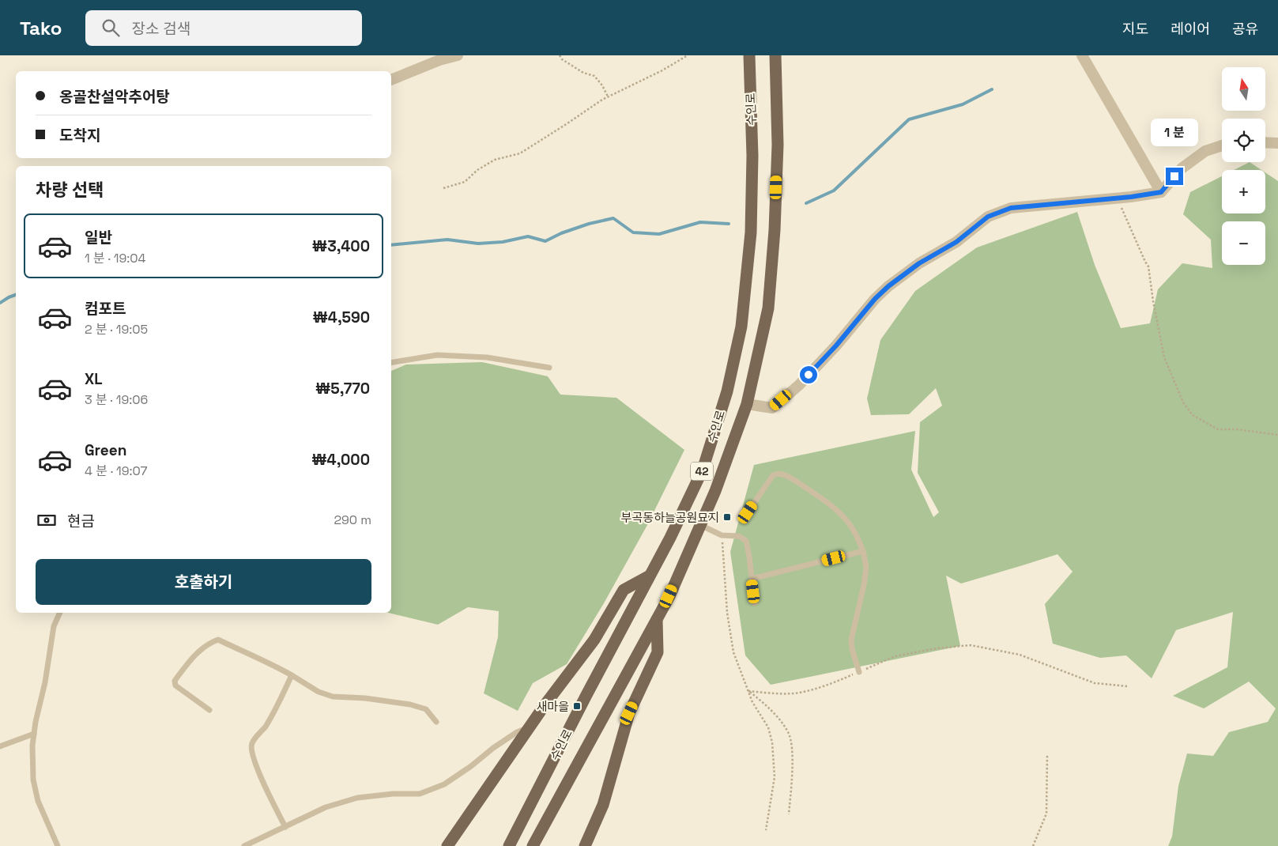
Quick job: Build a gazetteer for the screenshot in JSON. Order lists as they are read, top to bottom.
{
  "streets": {
    "main road": ["수인로", "42"]
  },
  "places": {
    "transit": ["부곡동하늘공원묘지", "새마을"]
  },
  "north": "top",
  "page": {
    "header": "Tako",
    "search": "장소 검색",
    "nav": ["지도", "레이어", "공유"],
    "map_buttons": ["+", "−"],
    "banner": ["옹골찬설악추어탕", "도착지"],
    "bubble": "1 분",
    "heading": "차량 선택",
    "list": [
      {
        "name": "일반",
        "note": "1 분 · 19:04",
        "value": "₩3,400"
      },
      {
        "name": "컴포트",
        "note": "2 분 · 19:05",
        "value": "₩4,590"
      },
      {
        "name": "XL",
        "note": "3 분 · 19:06",
        "value": "₩5,770"
      },
      {
        "name": "Green",
        "note": "4 분 · 19:07",
        "value": "₩4,000"
      }
    ],
    "pay": ["현금", "290 m"],
    "buttons": "호출하기"
  }
}
